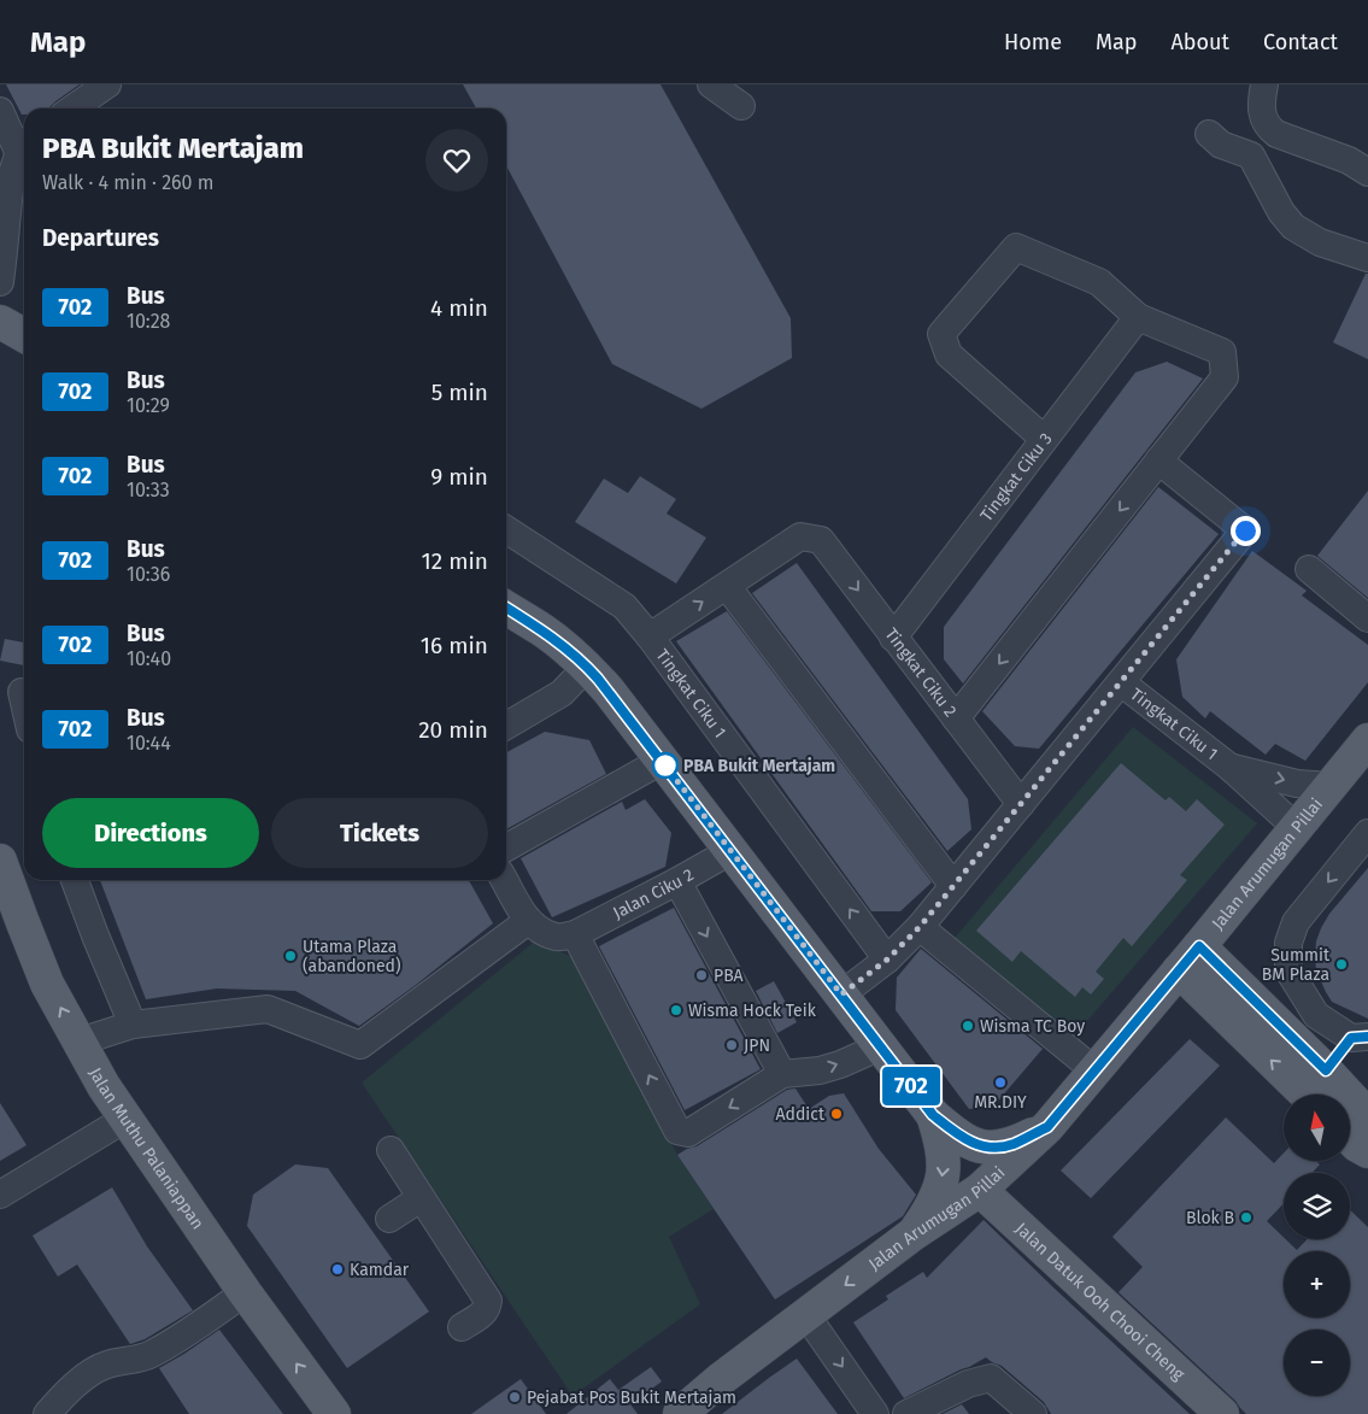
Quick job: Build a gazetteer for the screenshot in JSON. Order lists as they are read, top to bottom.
{
  "streets": {
    "main road": ["Jalan Arumugan Pillai", "Jalan Muthu Palaniappan", "Jalan Datuk Ooh Chooi Cheng"],
    "street": [
      "Tingkat Ciku 3",
      "Tingkat Ciku 2",
      "Tingkat Ciku 1",
      "Jalan Ciku 2"
    ]
  },
  "crossings": [
    ["Tingkat Ciku 3", "Tingkat Ciku 2"],
    ["Tingkat Ciku 2", "Tingkat Ciku 1"],
    ["Tingkat Ciku 1", "Jalan Arumugan Pillai"],
    ["Jalan Arumugan Pillai", "Jalan Datuk Ooh Chooi Cheng"]
  ],
  "one_way": ["Jalan Muthu Palaniappan"],
  "places": [
    "PBA Bukit Mertajam",
    "Utama Plaza (abandoned)",
    "Summit BM Plaza",
    "PBA",
    "Wisma Hock Teik",
    "Wisma TC Boy",
    "JPN",
    "MR.DIY",
    "Addict",
    "Blok B",
    "Kamdar",
    "Pejabat Pos Bukit Mertajam"
  ],
  "lines": ["bus line 702"],
  "north": "top",
  "page": {
    "header": "Map",
    "nav": [
      "Home",
      "Map",
      "About",
      "Contact"
    ],
    "on_map": "702",
    "heading": [
      ["PBA Bukit Mertajam", "Walk · 4 min · 260 m"],
      "Departures"
    ],
    "list": [
      {
        "mark": "702",
        "name": "Bus",
        "note": "10:28",
        "value": "4 min"
      },
      {
        "mark": "702",
        "name": "Bus",
        "note": "10:29",
        "value": "5 min"
      },
      {
        "mark": "702",
        "name": "Bus",
        "note": "10:33",
        "value": "9 min"
      },
      {
        "mark": "702",
        "name": "Bus",
        "note": "10:36",
        "value": "12 min"
      },
      {
        "mark": "702",
        "name": "Bus",
        "note": "10:40",
        "value": "16 min"
      },
      {
        "mark": "702",
        "name": "Bus",
        "note": "10:44",
        "value": "20 min"
      }
    ],
    "buttons": ["Directions", "Tickets"],
    "map_buttons": ["+", "−"]
  }
}
